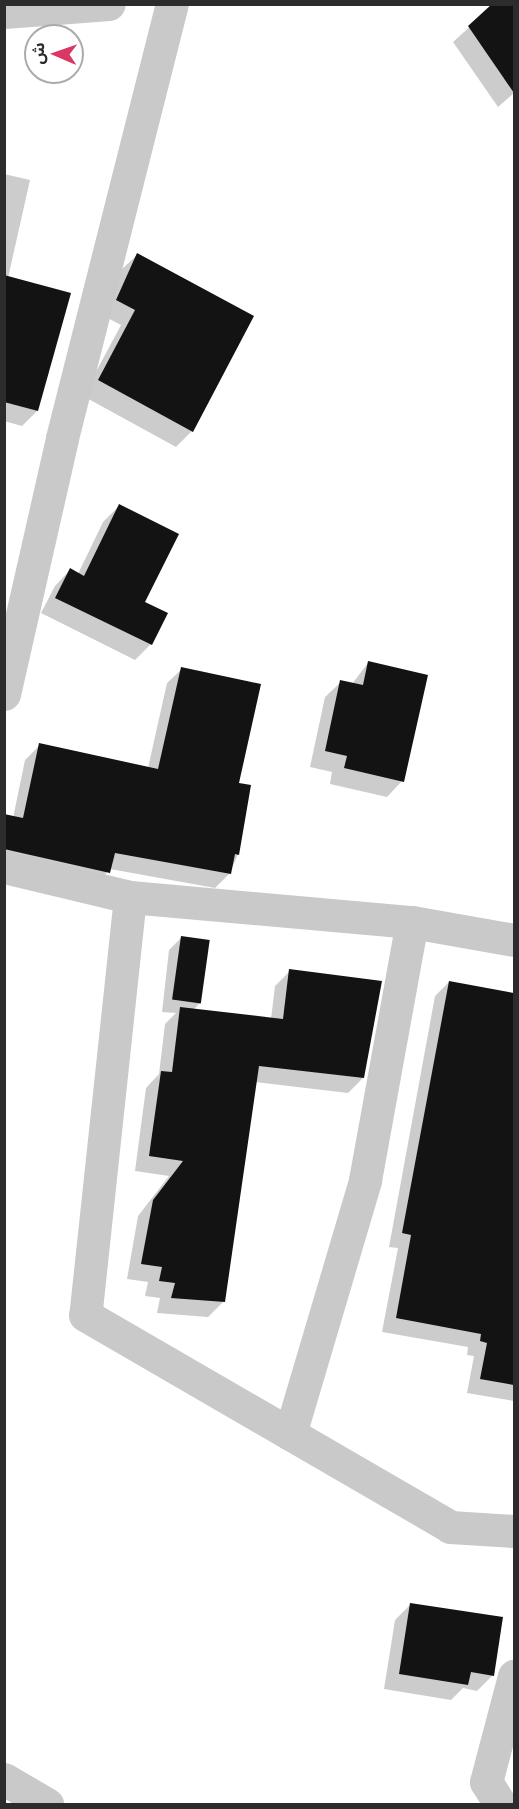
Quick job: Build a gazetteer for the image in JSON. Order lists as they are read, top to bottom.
{
  "north": "left"
}
